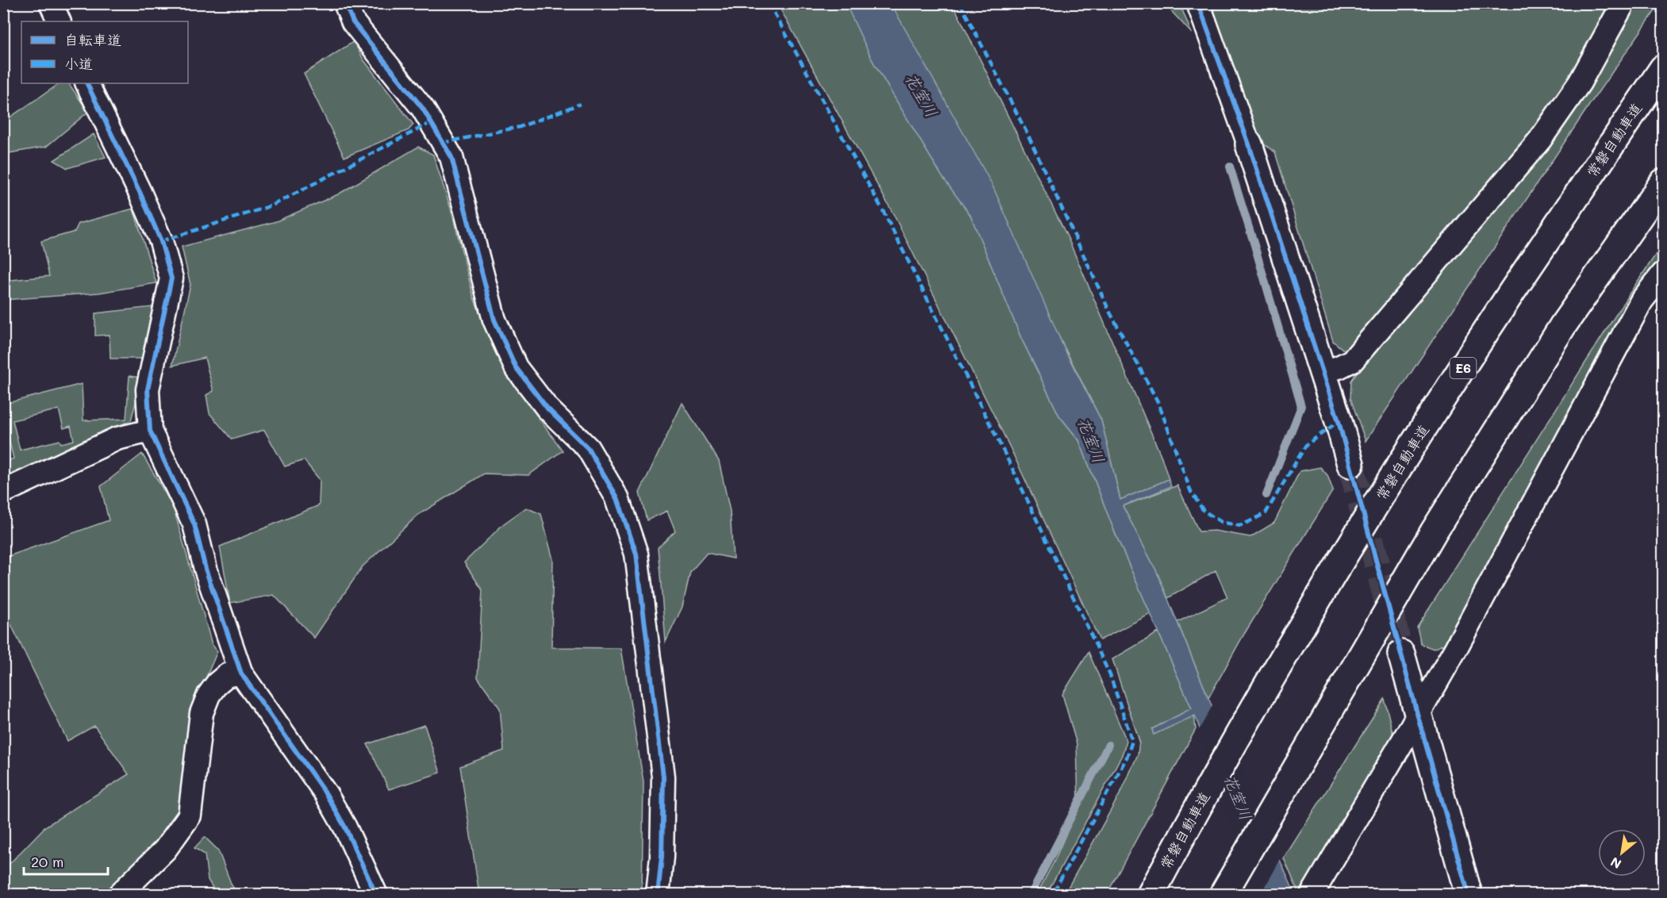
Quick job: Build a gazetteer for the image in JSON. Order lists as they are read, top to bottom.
{
  "streets": {
    "main road": ["常磐自動車道", "E6"]
  },
  "water": ["花室川"],
  "legend": ["自転車道", "小道"],
  "scale_bar": "20 m",
  "north": "bottom left"
}
